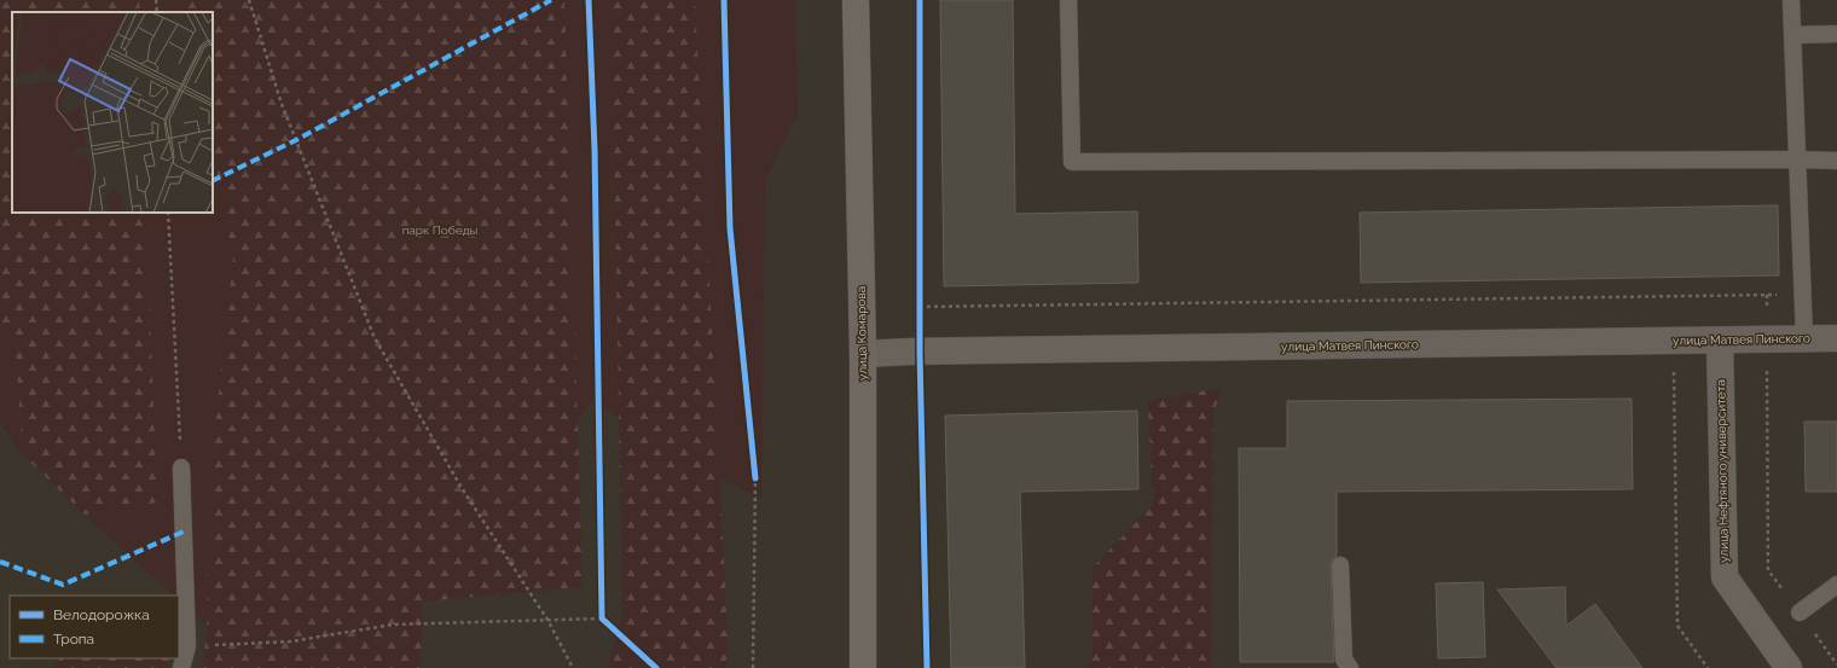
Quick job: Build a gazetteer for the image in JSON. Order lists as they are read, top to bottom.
{
  "streets": {
    "main road": ["улица Комарова"],
    "street": ["улица Матвея Пинского", "улица Нефтяного университета"]
  },
  "crossings": [
    ["улица Комарова", "улица Матвея Пинского"],
    ["улица Матвея Пинского", "улица Нефтяного университета"]
  ],
  "parks": ["парк Победы"],
  "legend": ["Велодорожка", "Тропа"]
}
